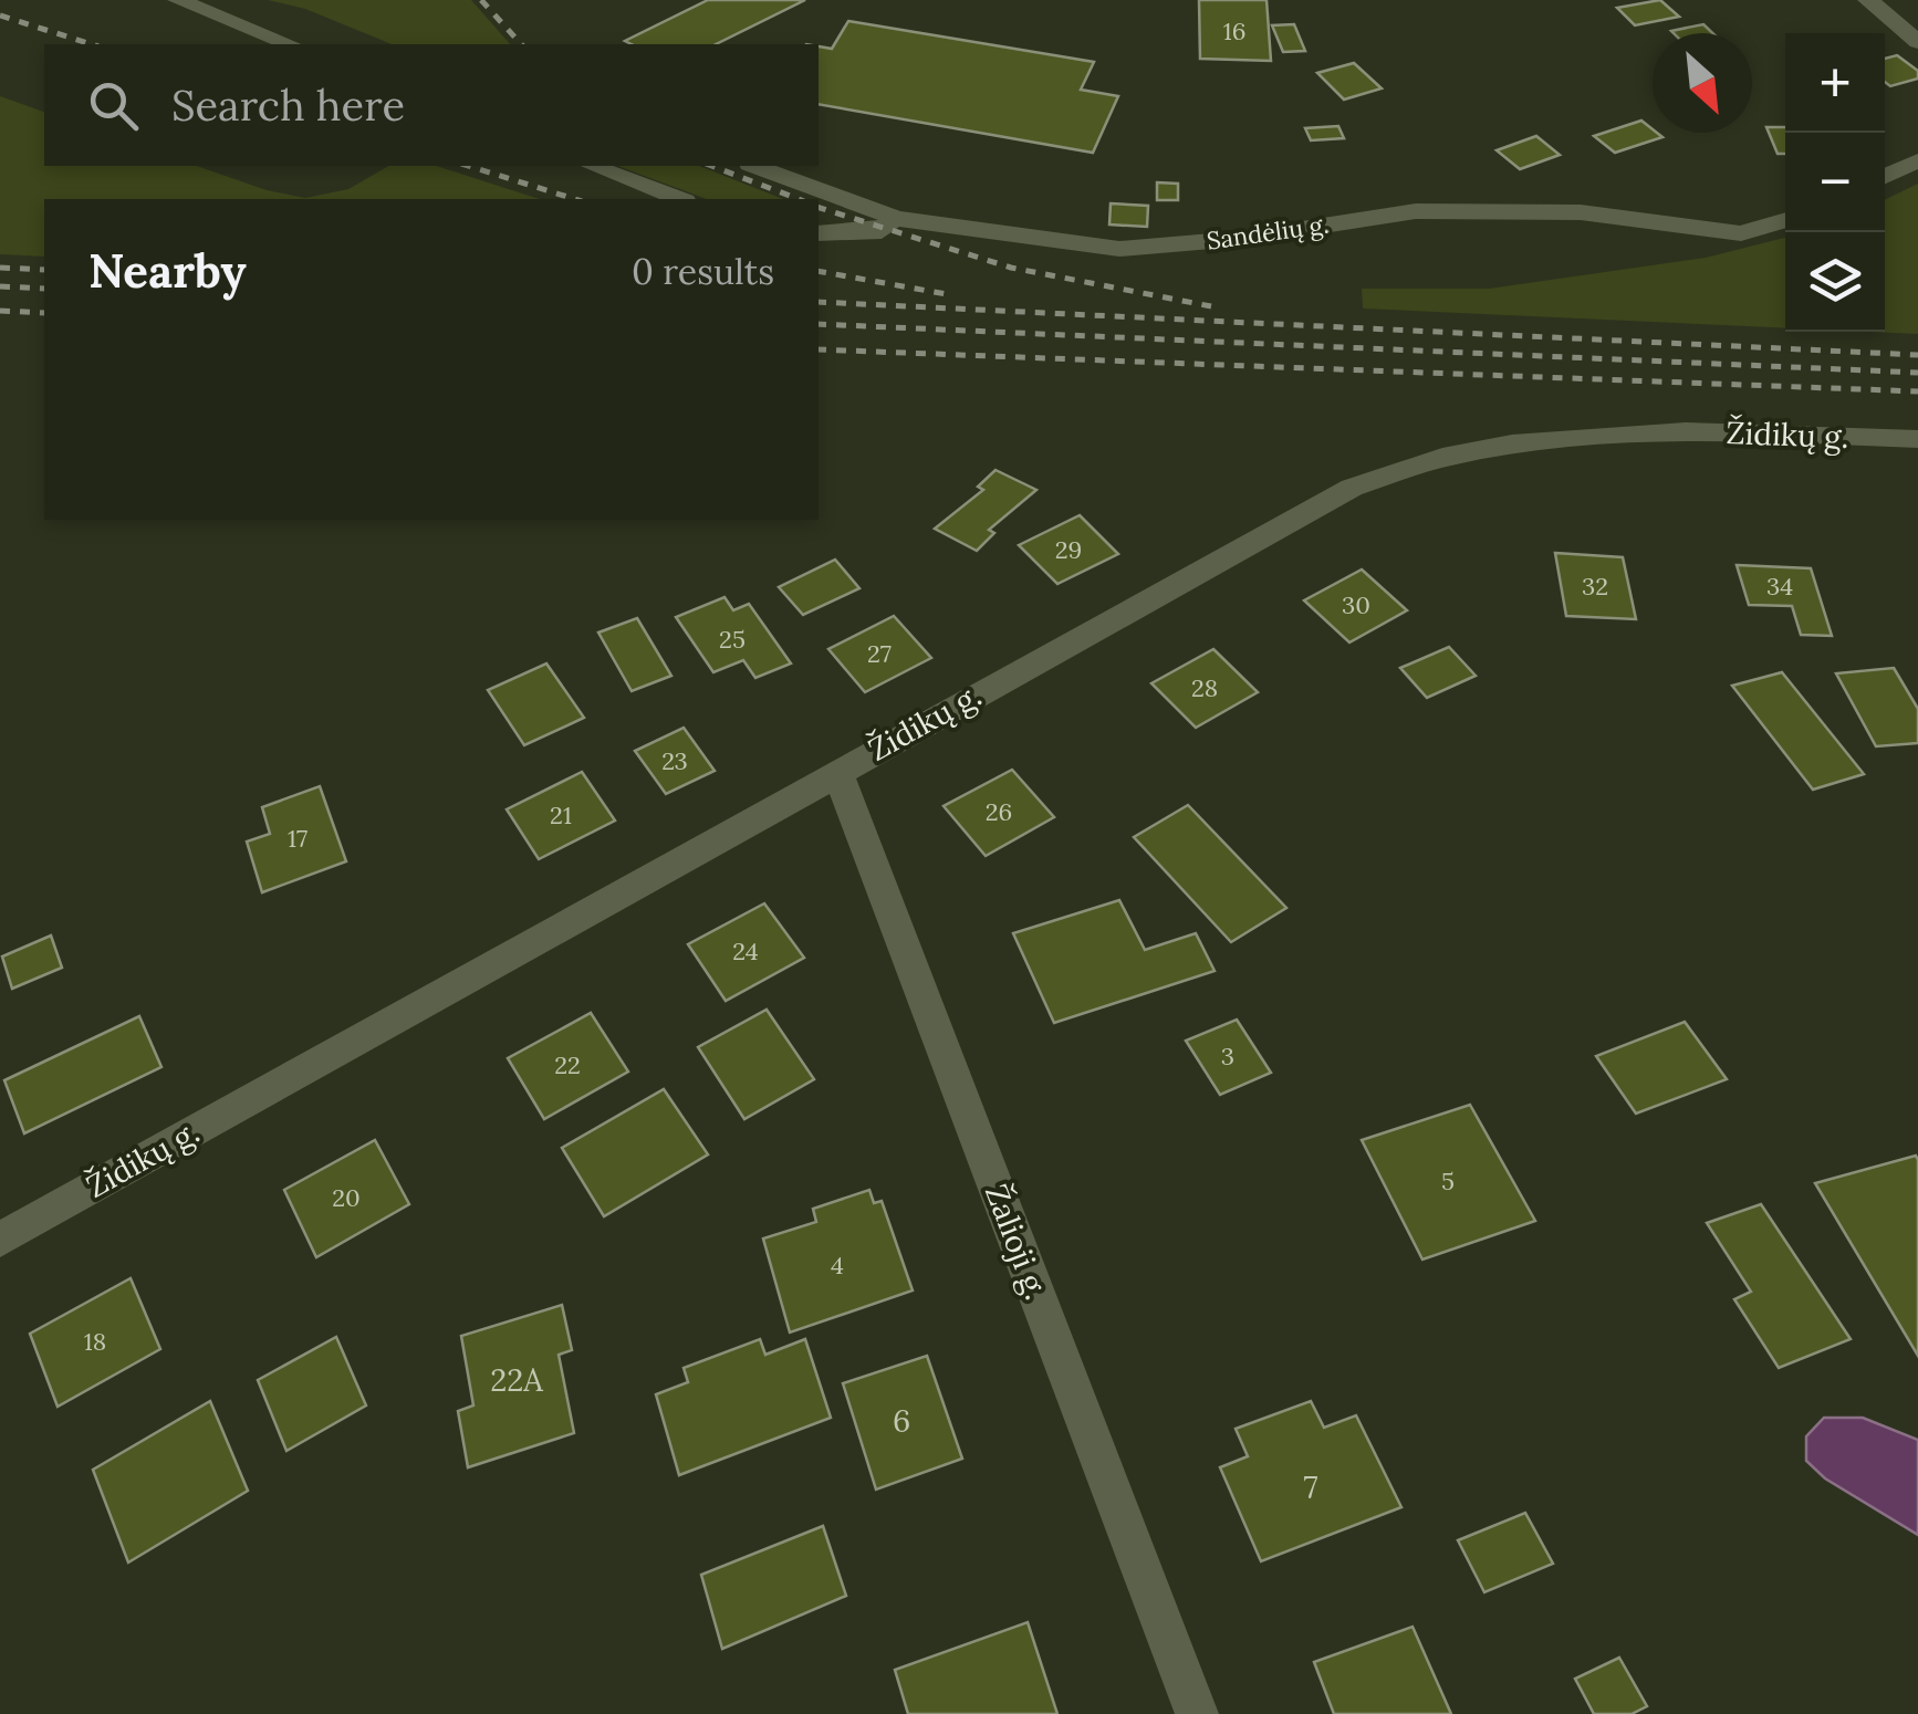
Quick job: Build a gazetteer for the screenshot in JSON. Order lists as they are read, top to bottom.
{
  "streets": {
    "street": ["Sandėlių g.", "Židikų g.", "Žalioji g."]
  },
  "crossings": [
    ["Židikų g.", "Žalioji g."]
  ],
  "house_numbers": [
    "16",
    "29",
    "32",
    "34",
    "30",
    "25",
    "27",
    "28",
    "23",
    "26",
    "21",
    "17",
    "24",
    "3",
    "22",
    "5",
    "20",
    "4",
    "18",
    "22A",
    "6",
    "7"
  ],
  "north": "bottom right",
  "page": {
    "map_buttons": ["+", "−"],
    "search": "Search here",
    "heading": ["Nearby", "0 results"]
  }
}
